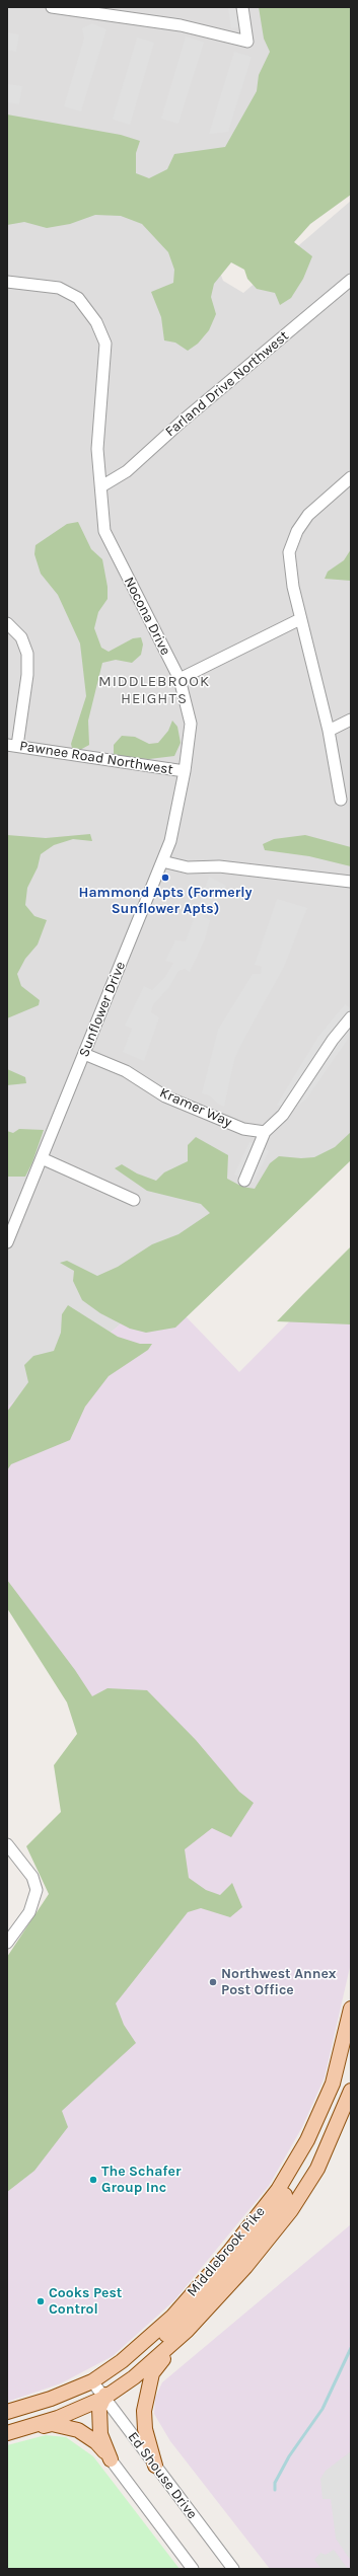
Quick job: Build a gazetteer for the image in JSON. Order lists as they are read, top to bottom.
{
  "streets": {
    "main road": ["Middlebrook Pike"],
    "street": [
      "Farland Drive Northwest",
      "Nocona Drive",
      "Pawnee Road Northwest",
      "Sunflower Drive",
      "Kramer Way",
      "Ed Shouse Drive"
    ]
  },
  "crossings": [
    ["Farland Drive Northwest", "Nocona Drive"],
    ["Nocona Drive", "Pawnee Road Northwest"],
    ["Nocona Drive", "Sunflower Drive"],
    ["Pawnee Road Northwest", "Sunflower Drive"],
    ["Sunflower Drive", "Kramer Way"],
    ["Middlebrook Pike", "Ed Shouse Drive"]
  ],
  "districts": ["MIDDLEBROOK HEIGHTS"],
  "places": [
    "Hammond Apts (Formerly Sunflower Apts)",
    "Northwest Annex Post Office",
    "The Schafer Group Inc",
    "Cooks Pest Control"
  ]
}
